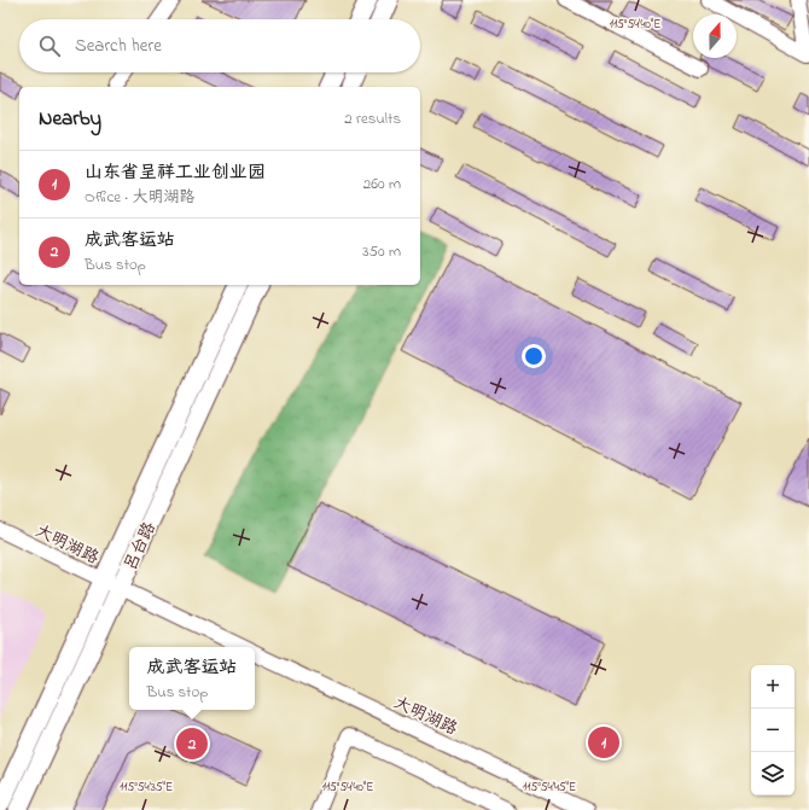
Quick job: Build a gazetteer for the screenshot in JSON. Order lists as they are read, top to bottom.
{
  "streets": {
    "main road": ["吕台路"],
    "street": ["大明湖路"]
  },
  "crossings": [
    ["大明湖路", "吕台路"]
  ],
  "north": "top",
  "page": {
    "search": "Search here",
    "heading": ["Nearby", "2 results"],
    "list": [
      {
        "mark": "1",
        "name": "山东省呈祥工业创业园",
        "note": "Office · 大明湖路",
        "value": "260 m"
      },
      {
        "mark": "2",
        "name": "成武客运站",
        "note": "Bus stop",
        "value": "350 m"
      }
    ],
    "popup": ["成武客运站", "Bus stop"],
    "map_buttons": ["+", "−"],
    "pins": ["1", "2"]
  },
  "coordinates": ["115°54'40\"E", "115°54'35\"E", "115°54'45\"E"]
}
